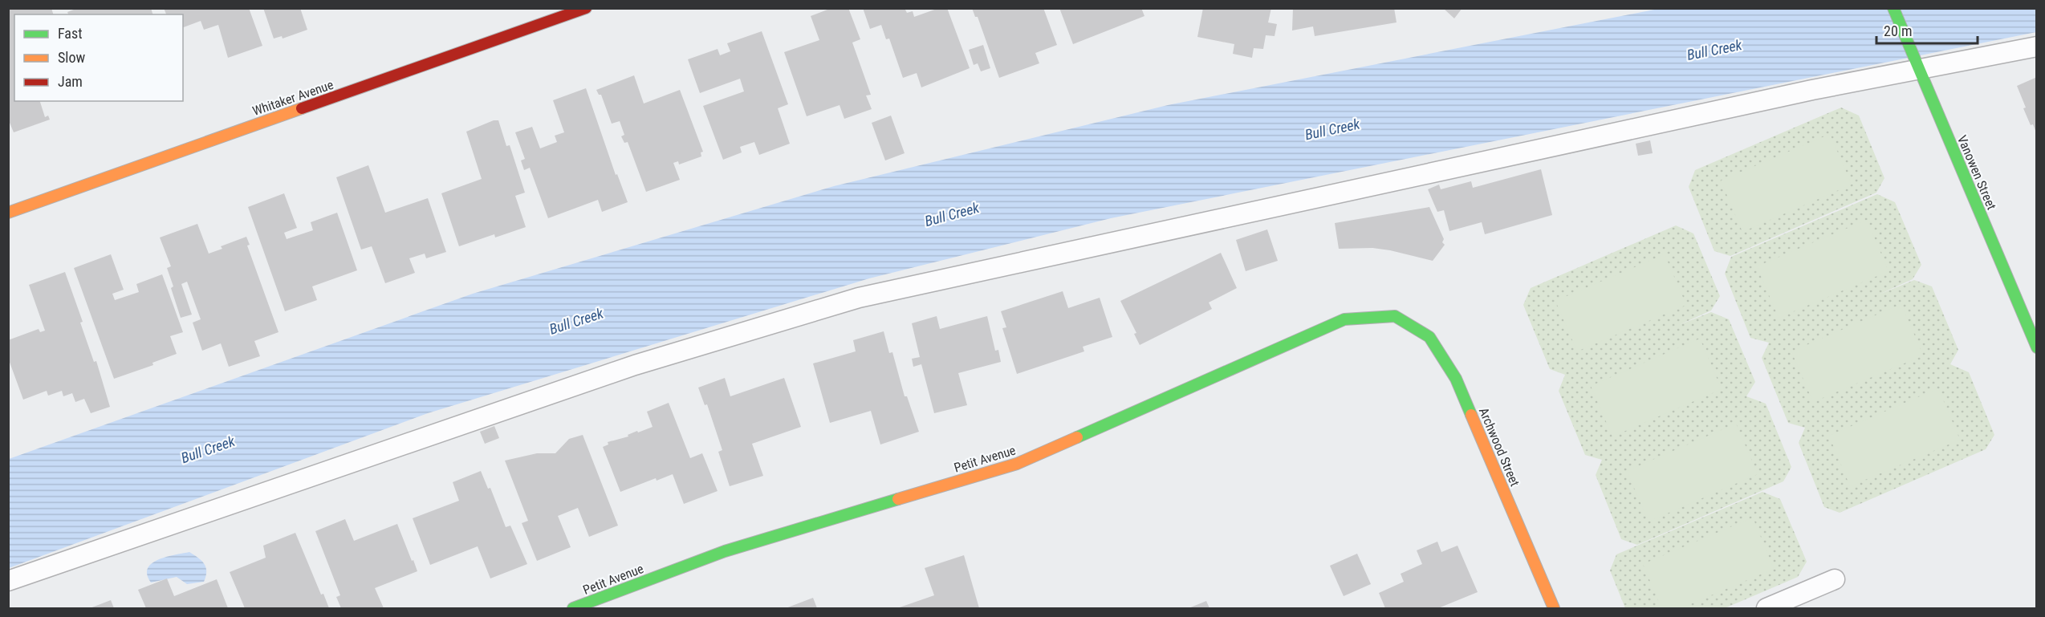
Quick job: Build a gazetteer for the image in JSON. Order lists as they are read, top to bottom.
{
  "streets": {
    "street": [
      "Whitaker Avenue",
      "Vanowen Street",
      "Archwood Street",
      "Petit Avenue"
    ]
  },
  "crossings": [
    ["Archwood Street", "Petit Avenue"]
  ],
  "water": ["Bull Creek"],
  "legend": ["Fast", "Slow", "Jam"],
  "scale_bar": "20 m"
}
